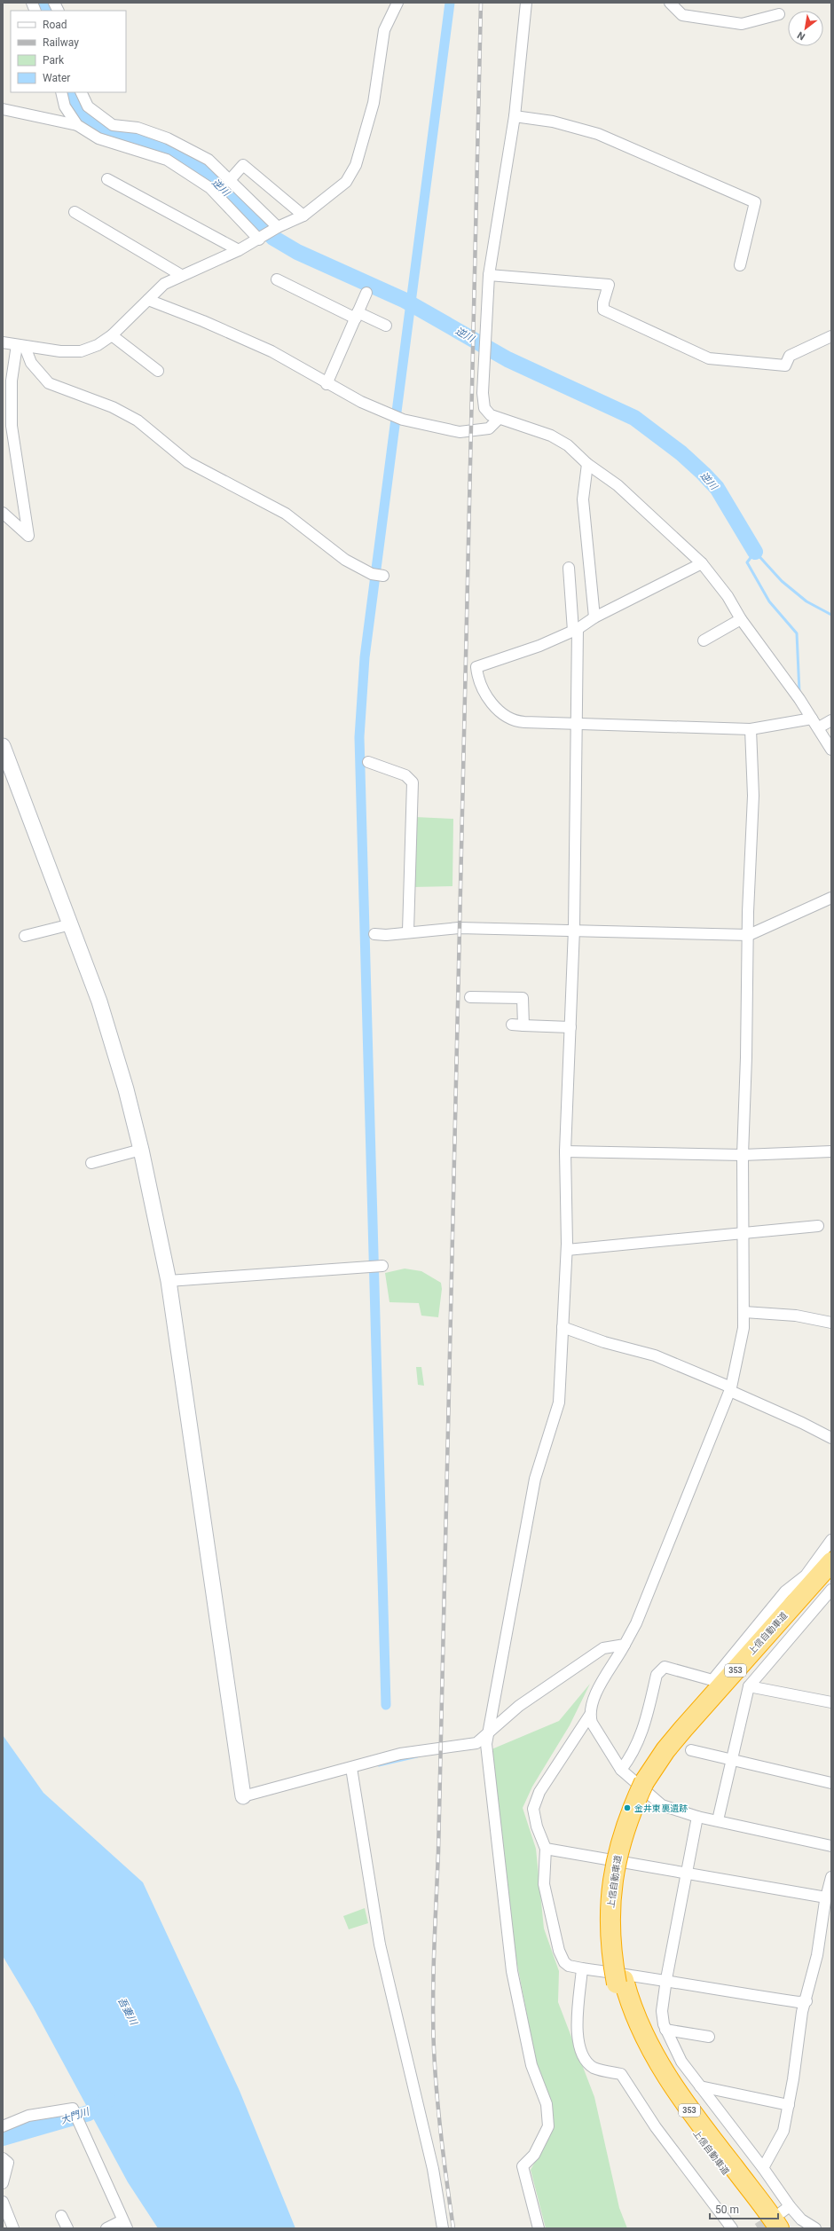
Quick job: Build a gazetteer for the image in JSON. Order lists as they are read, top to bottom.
{
  "streets": {
    "highway": ["上信自動車道", "353"]
  },
  "water": ["逆川", "吾妻川", "大門川"],
  "places": ["金井東裏遺跡"],
  "legend": [
    "Road",
    "Railway",
    "Park",
    "Water"
  ],
  "scale_bar": "50 m",
  "north": "bottom left"
}
